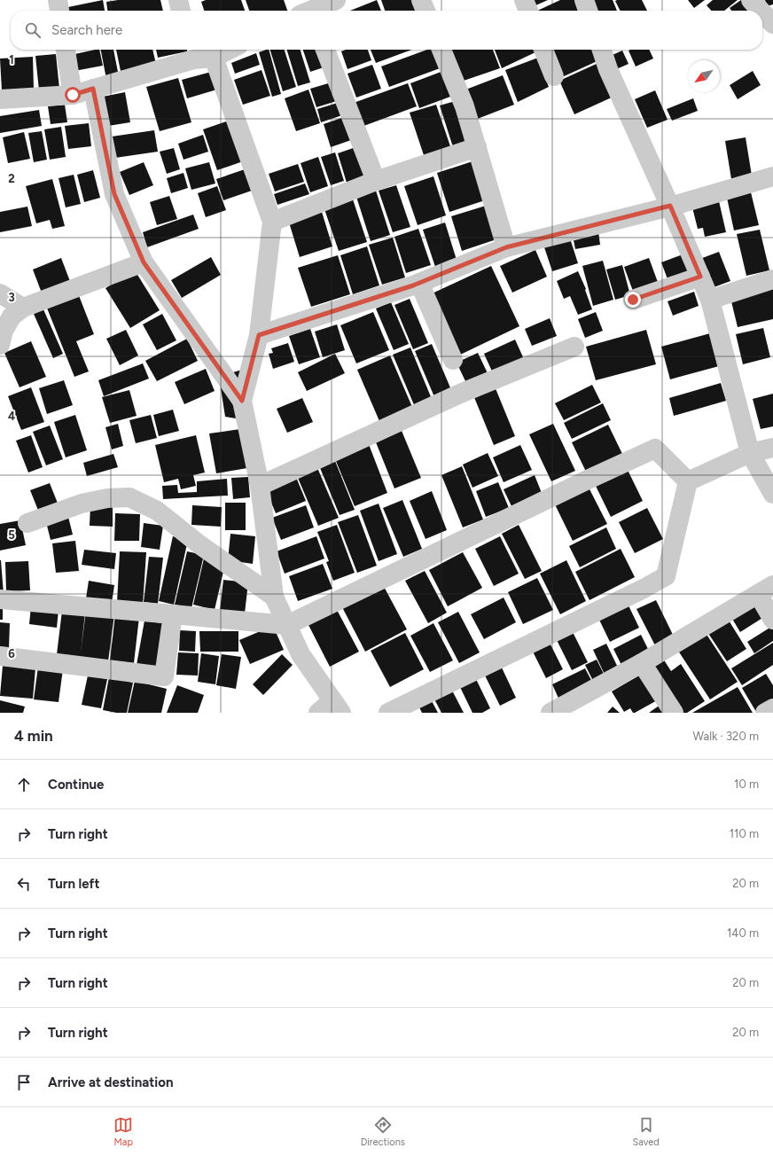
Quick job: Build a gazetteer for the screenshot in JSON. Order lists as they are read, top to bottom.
{
  "north": "bottom left",
  "page": {
    "search": "Search here",
    "heading": ["4 min", "Walk · 320 m"],
    "list": [
      ["Continue", "10 m"],
      ["Turn right", "110 m"],
      ["Turn left", "20 m"],
      ["Turn right", "140 m"],
      ["Turn right", "20 m"],
      ["Turn right", "20 m"],
      "Arrive at destination"
    ],
    "nav": ["Map", "Directions", "Saved"]
  },
  "grid": {
    "rows": [
      "1",
      "2",
      "3",
      "4",
      "5",
      "6"
    ]
  }
}
